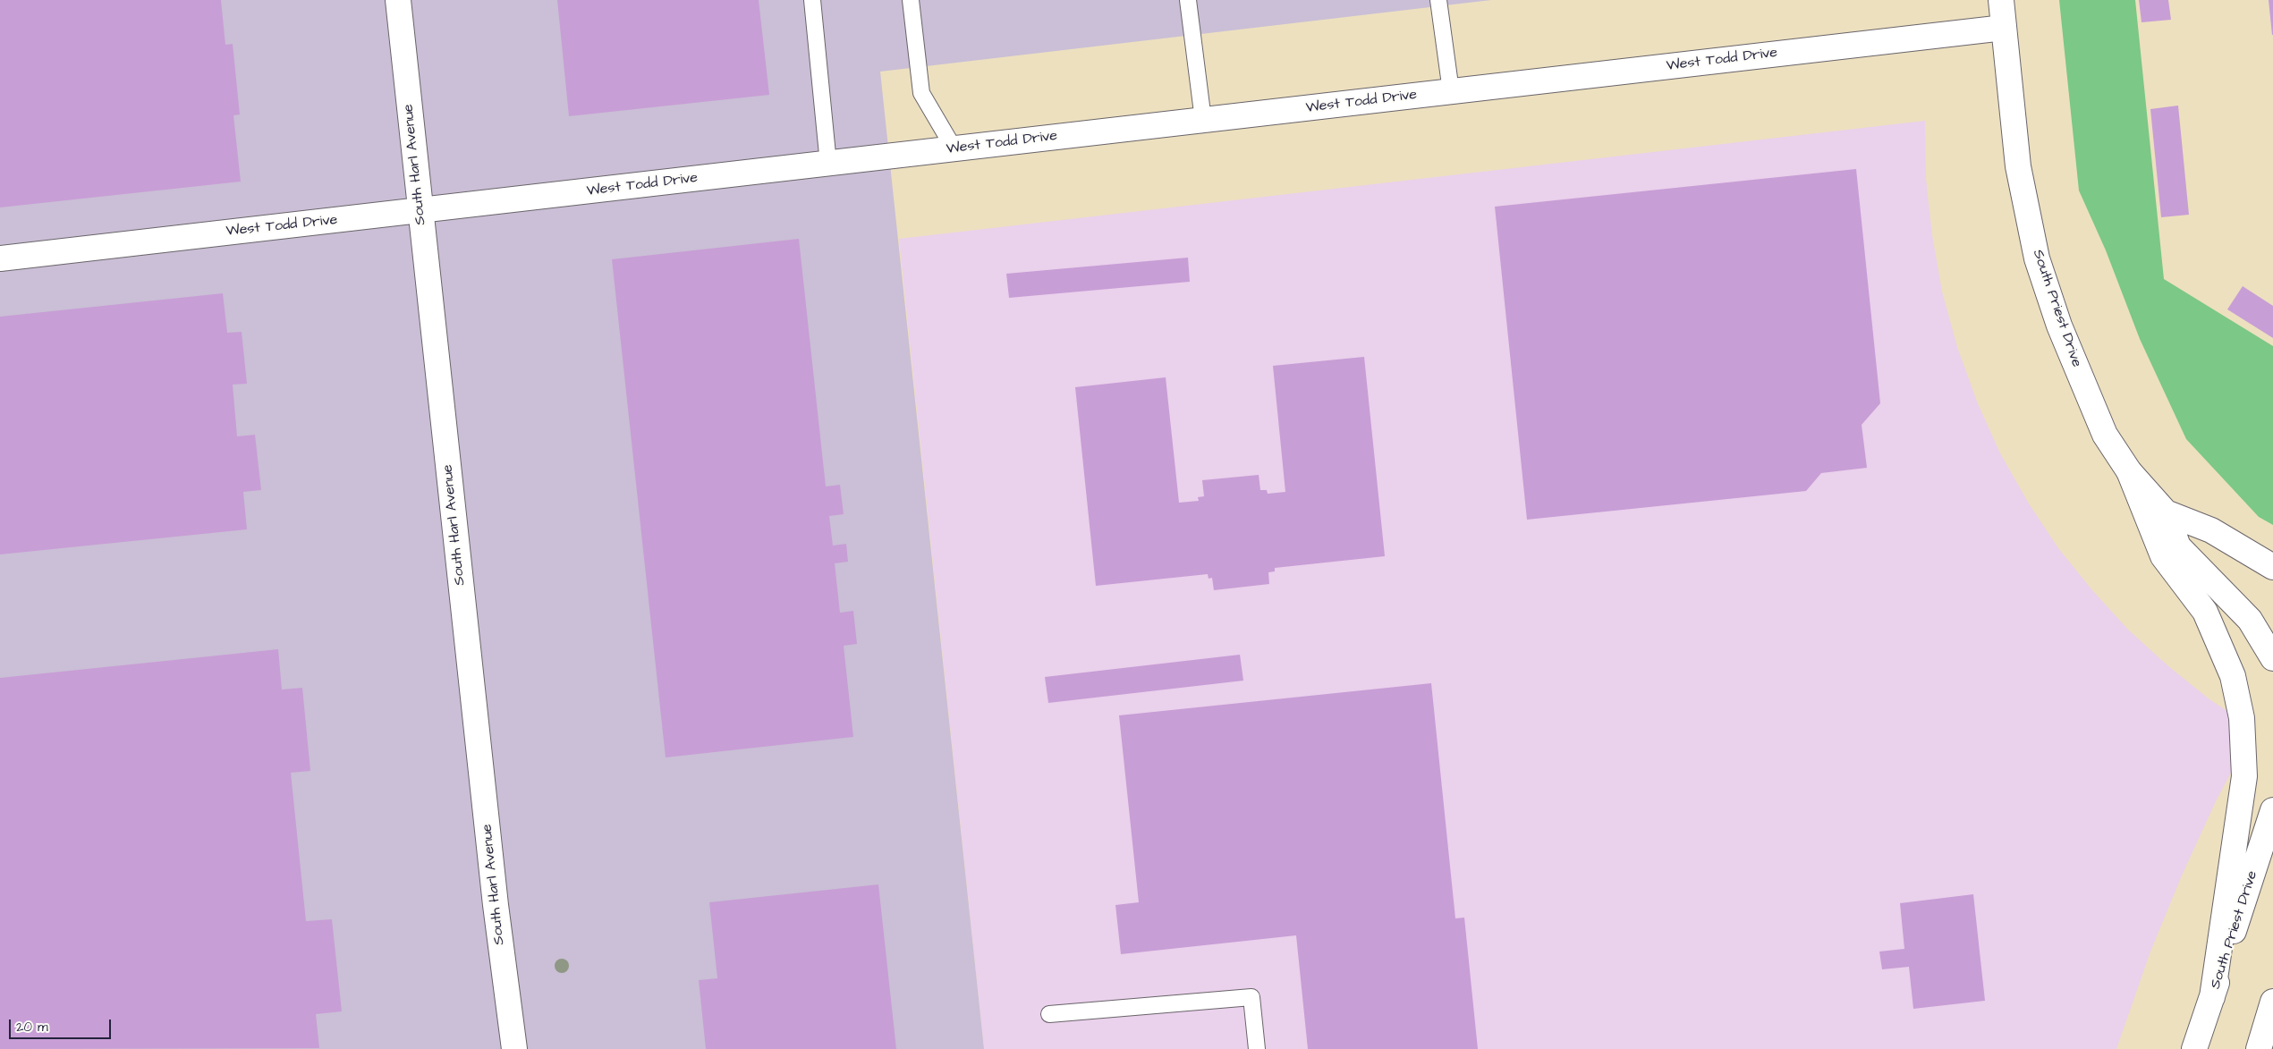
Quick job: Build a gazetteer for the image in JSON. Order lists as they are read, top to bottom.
{
  "streets": {
    "street": ["West Todd Drive", "South Harl Avenue", "South Priest Drive"]
  },
  "crossings": [
    ["West Todd Drive", "South Harl Avenue"],
    ["West Todd Drive", "South Priest Drive"]
  ],
  "scale_bar": "20 m"
}
